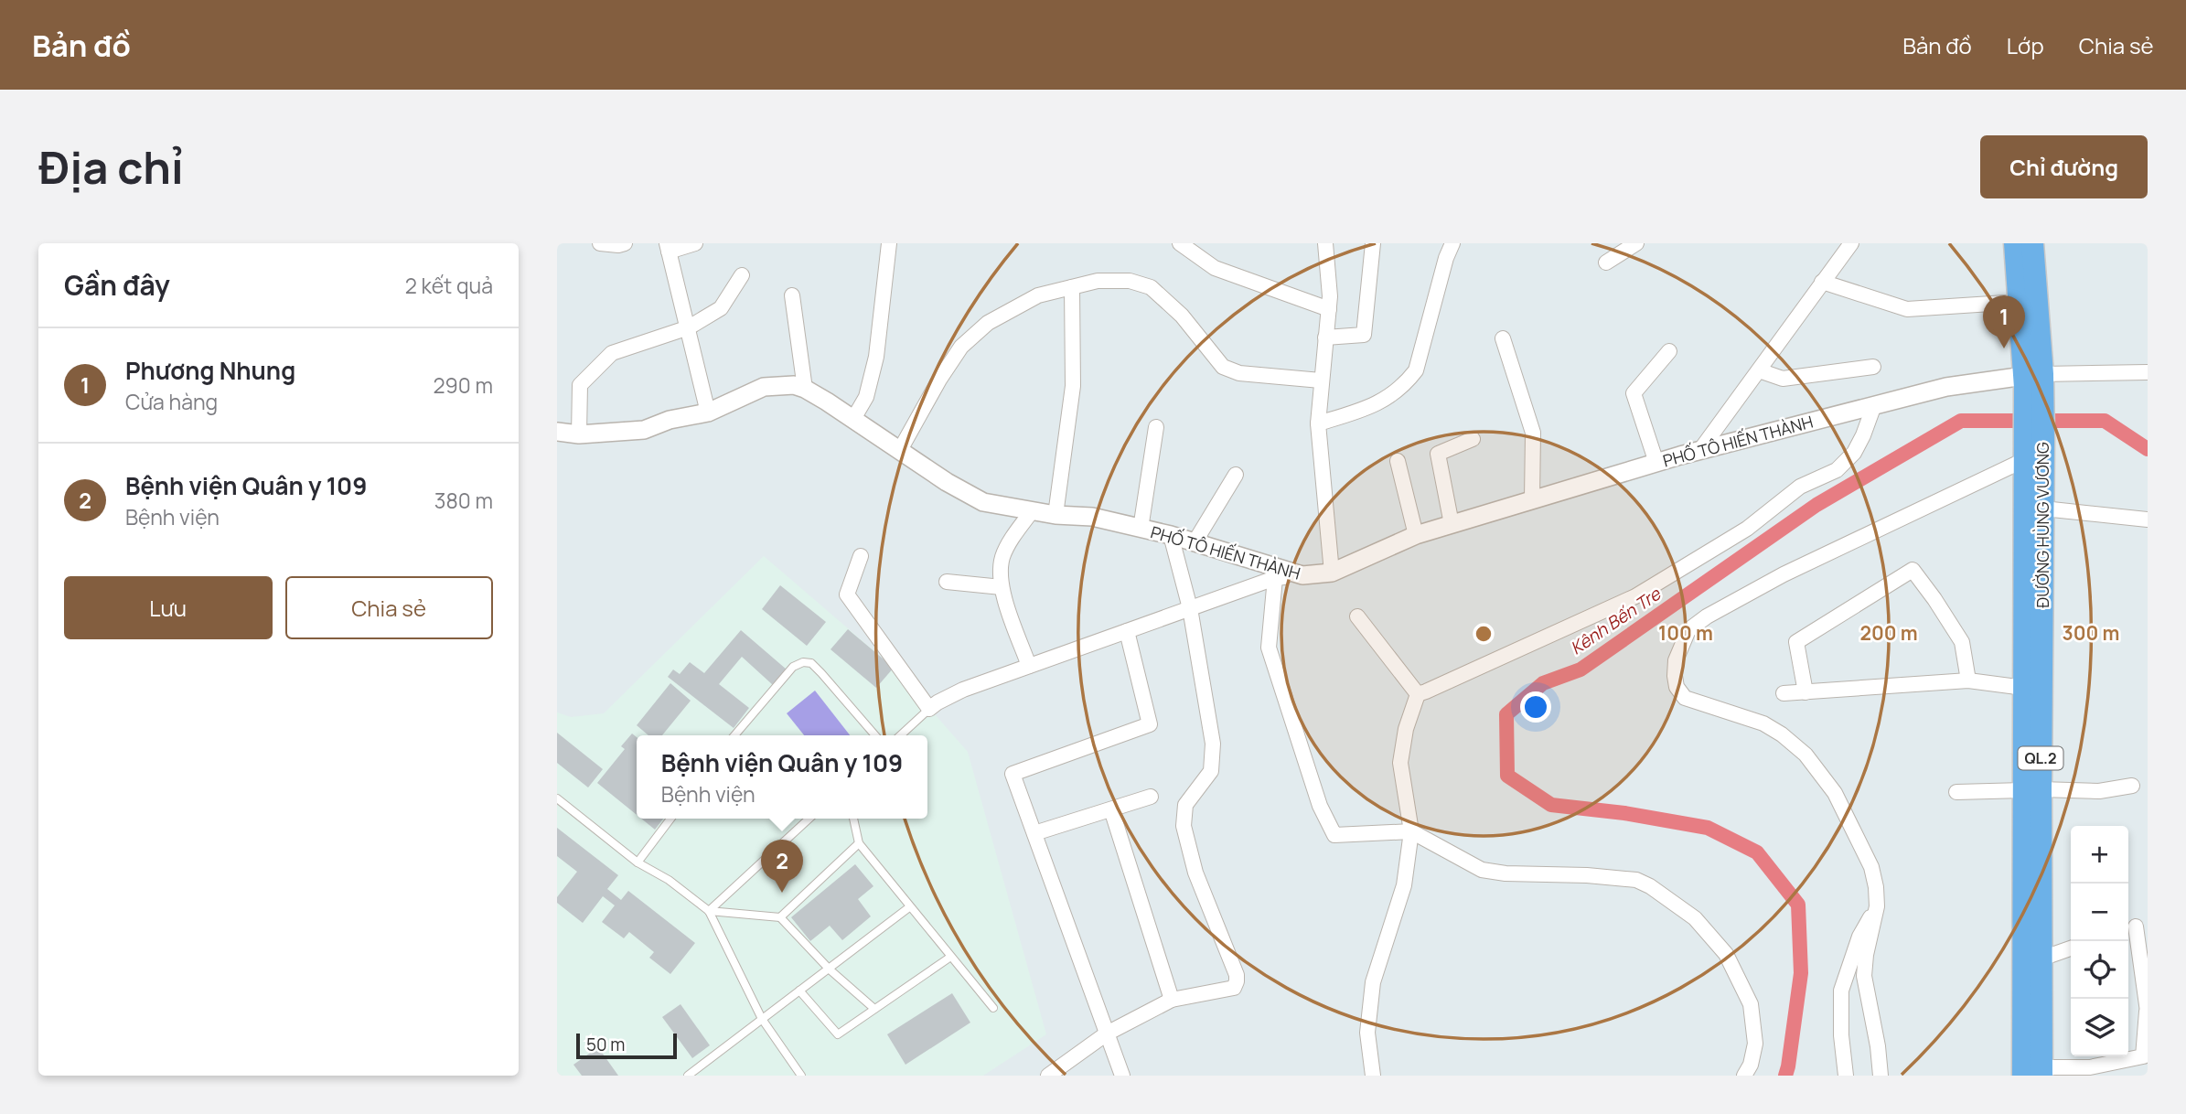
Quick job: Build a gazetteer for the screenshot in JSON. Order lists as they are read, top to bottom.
{
  "streets": {
    "main road": ["ĐƯỜNG HÙNG VƯƠNG", "QL.2"],
    "street": ["PHỐ TÔ HIẾN THÀNH"]
  },
  "crossings": [
    ["PHỐ TÔ HIẾN THÀNH", "ĐƯỜNG HÙNG VƯƠNG"]
  ],
  "water": ["Kênh Bến Tre"],
  "scale_bar": "50 m",
  "page": {
    "header": "Bản đồ",
    "nav": ["Bản đồ", "Lớp", "Chia sẻ"],
    "buttons": [
      "Chỉ đường",
      ["Lưu", "Chia sẻ"]
    ],
    "title": "Địa chỉ",
    "heading": ["Gần đây", "2 kết quả"],
    "pins": ["1", "2"],
    "list": [
      {
        "mark": "1",
        "name": "Phương Nhung",
        "note": "Cửa hàng",
        "value": "290 m"
      },
      {
        "mark": "2",
        "name": "Bệnh viện Quân y 109",
        "note": "Bệnh viện",
        "value": "380 m"
      }
    ],
    "popup": ["Bệnh viện Quân y 109", "Bệnh viện"],
    "map_buttons": ["+", "−"],
    "scale": "50 m"
  },
  "rings": ["100 m", "200 m", "300 m"]
}
